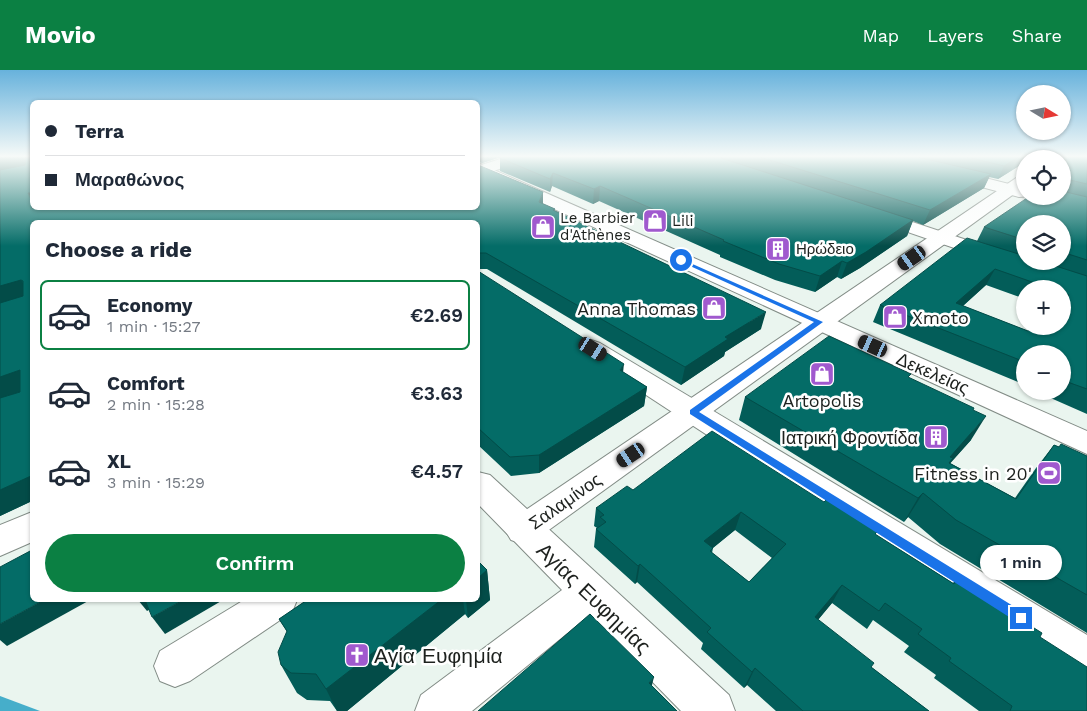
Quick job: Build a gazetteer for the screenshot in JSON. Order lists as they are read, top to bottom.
{
  "streets": {
    "street": ["Δεκελείας", "Σαλαμίνος", "Αγίας Ευφημίας"]
  },
  "crossings": [
    ["Δεκελείας", "Σαλαμίνος"],
    ["Σαλαμίνος", "Αγίας Ευφημίας"]
  ],
  "places": {
    "shop": [
      "Lili",
      "Le Barbier d'Athènes",
      "Anna Thomas",
      "Xmoto",
      "Artopolis"
    ],
    "building": ["Ηρώδειο", "Ιατρική Φροντίδα"],
    "sports": ["Fitness in 20'"],
    "church": ["Αγία Ευφημία"]
  },
  "north": "right",
  "page": {
    "header": "Movio",
    "nav": ["Map", "Layers", "Share"],
    "map_buttons": ["+", "−"],
    "banner": ["Terra", "Μαραθώνος"],
    "heading": "Choose a ride",
    "list": [
      {
        "name": "Economy",
        "note": "1 min · 15:27",
        "value": "€2.69"
      },
      {
        "name": "Comfort",
        "note": "2 min · 15:28",
        "value": "€3.63"
      },
      {
        "name": "XL",
        "note": "3 min · 15:29",
        "value": "€4.57"
      }
    ],
    "buttons": "Confirm",
    "bubble": "1 min"
  }
}
